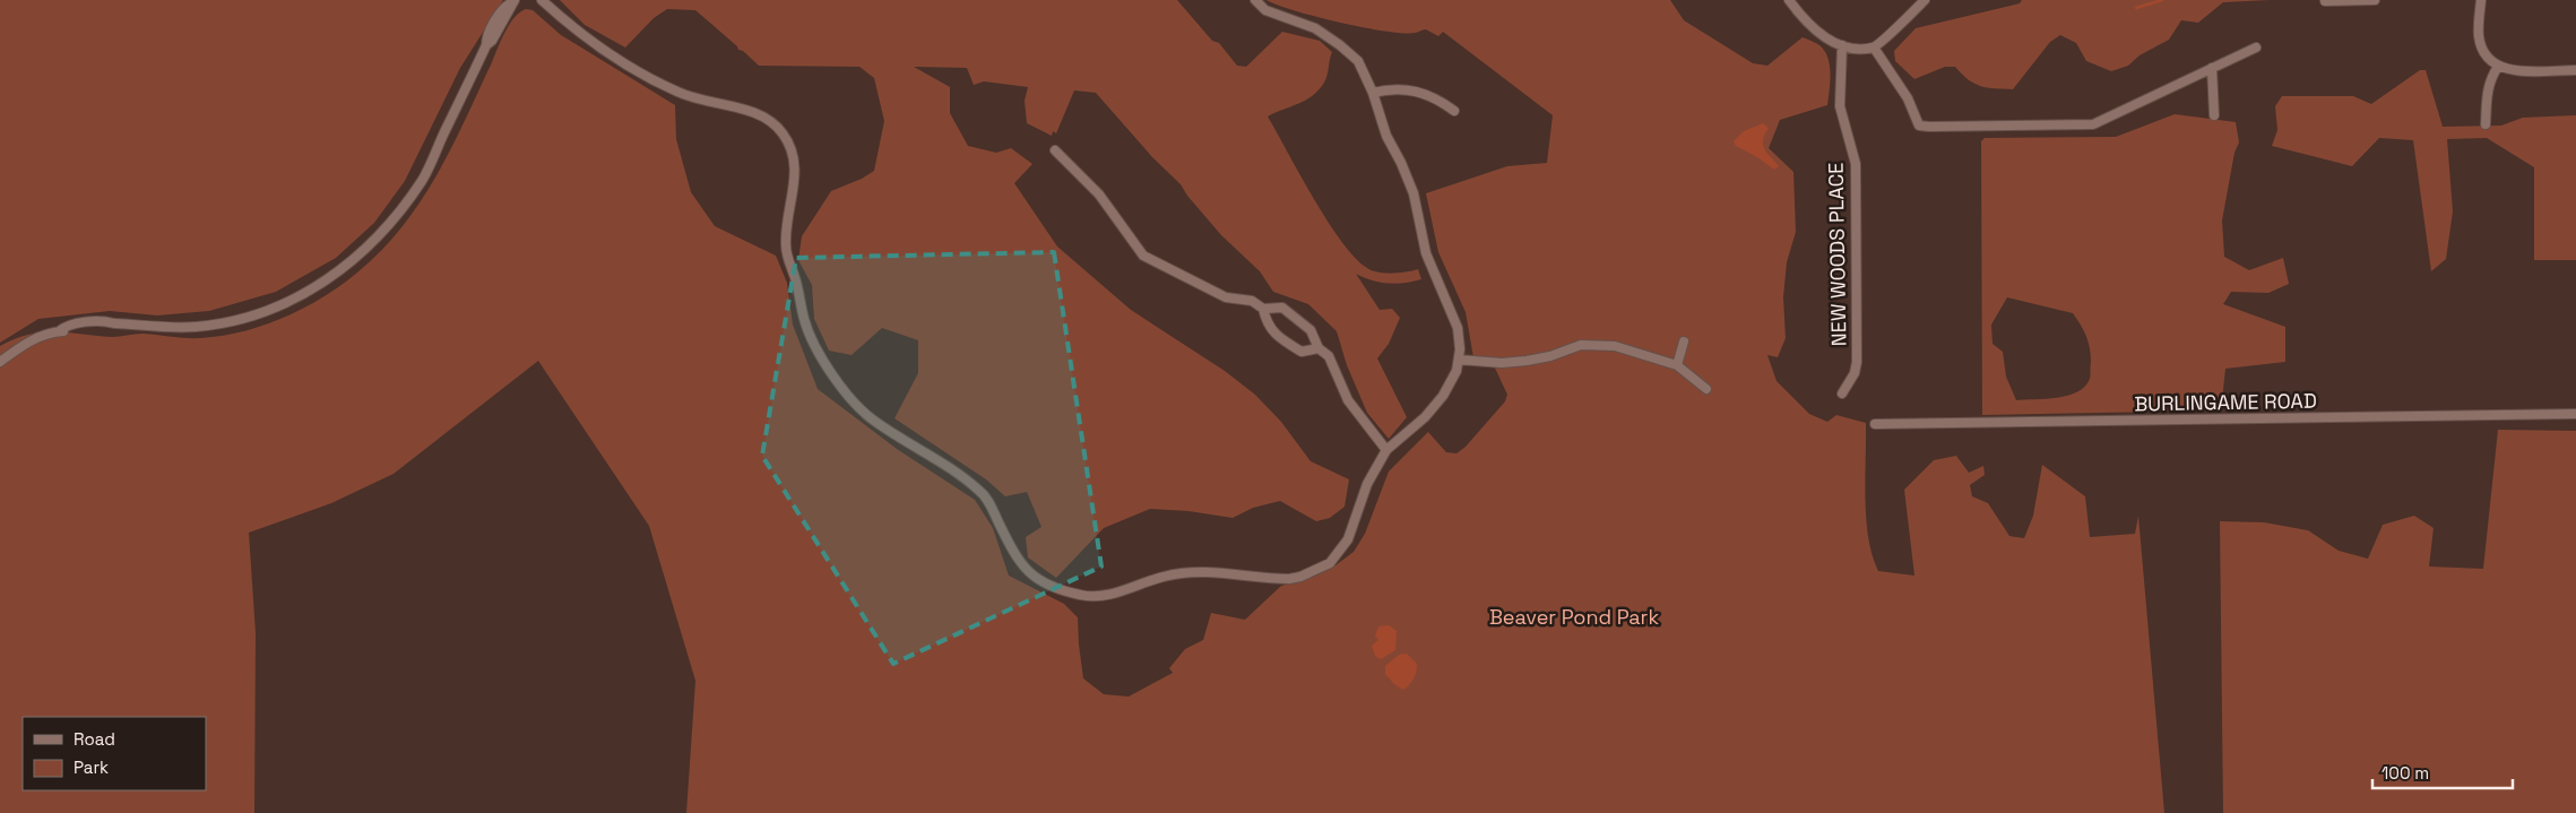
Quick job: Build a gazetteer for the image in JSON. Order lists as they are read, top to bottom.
{
  "streets": {
    "street": ["NEW WOODS PLACE", "BURLINGAME ROAD"]
  },
  "parks": ["Beaver Pond Park"],
  "legend": ["Road", "Park"],
  "scale_bar": "100 m"
}
